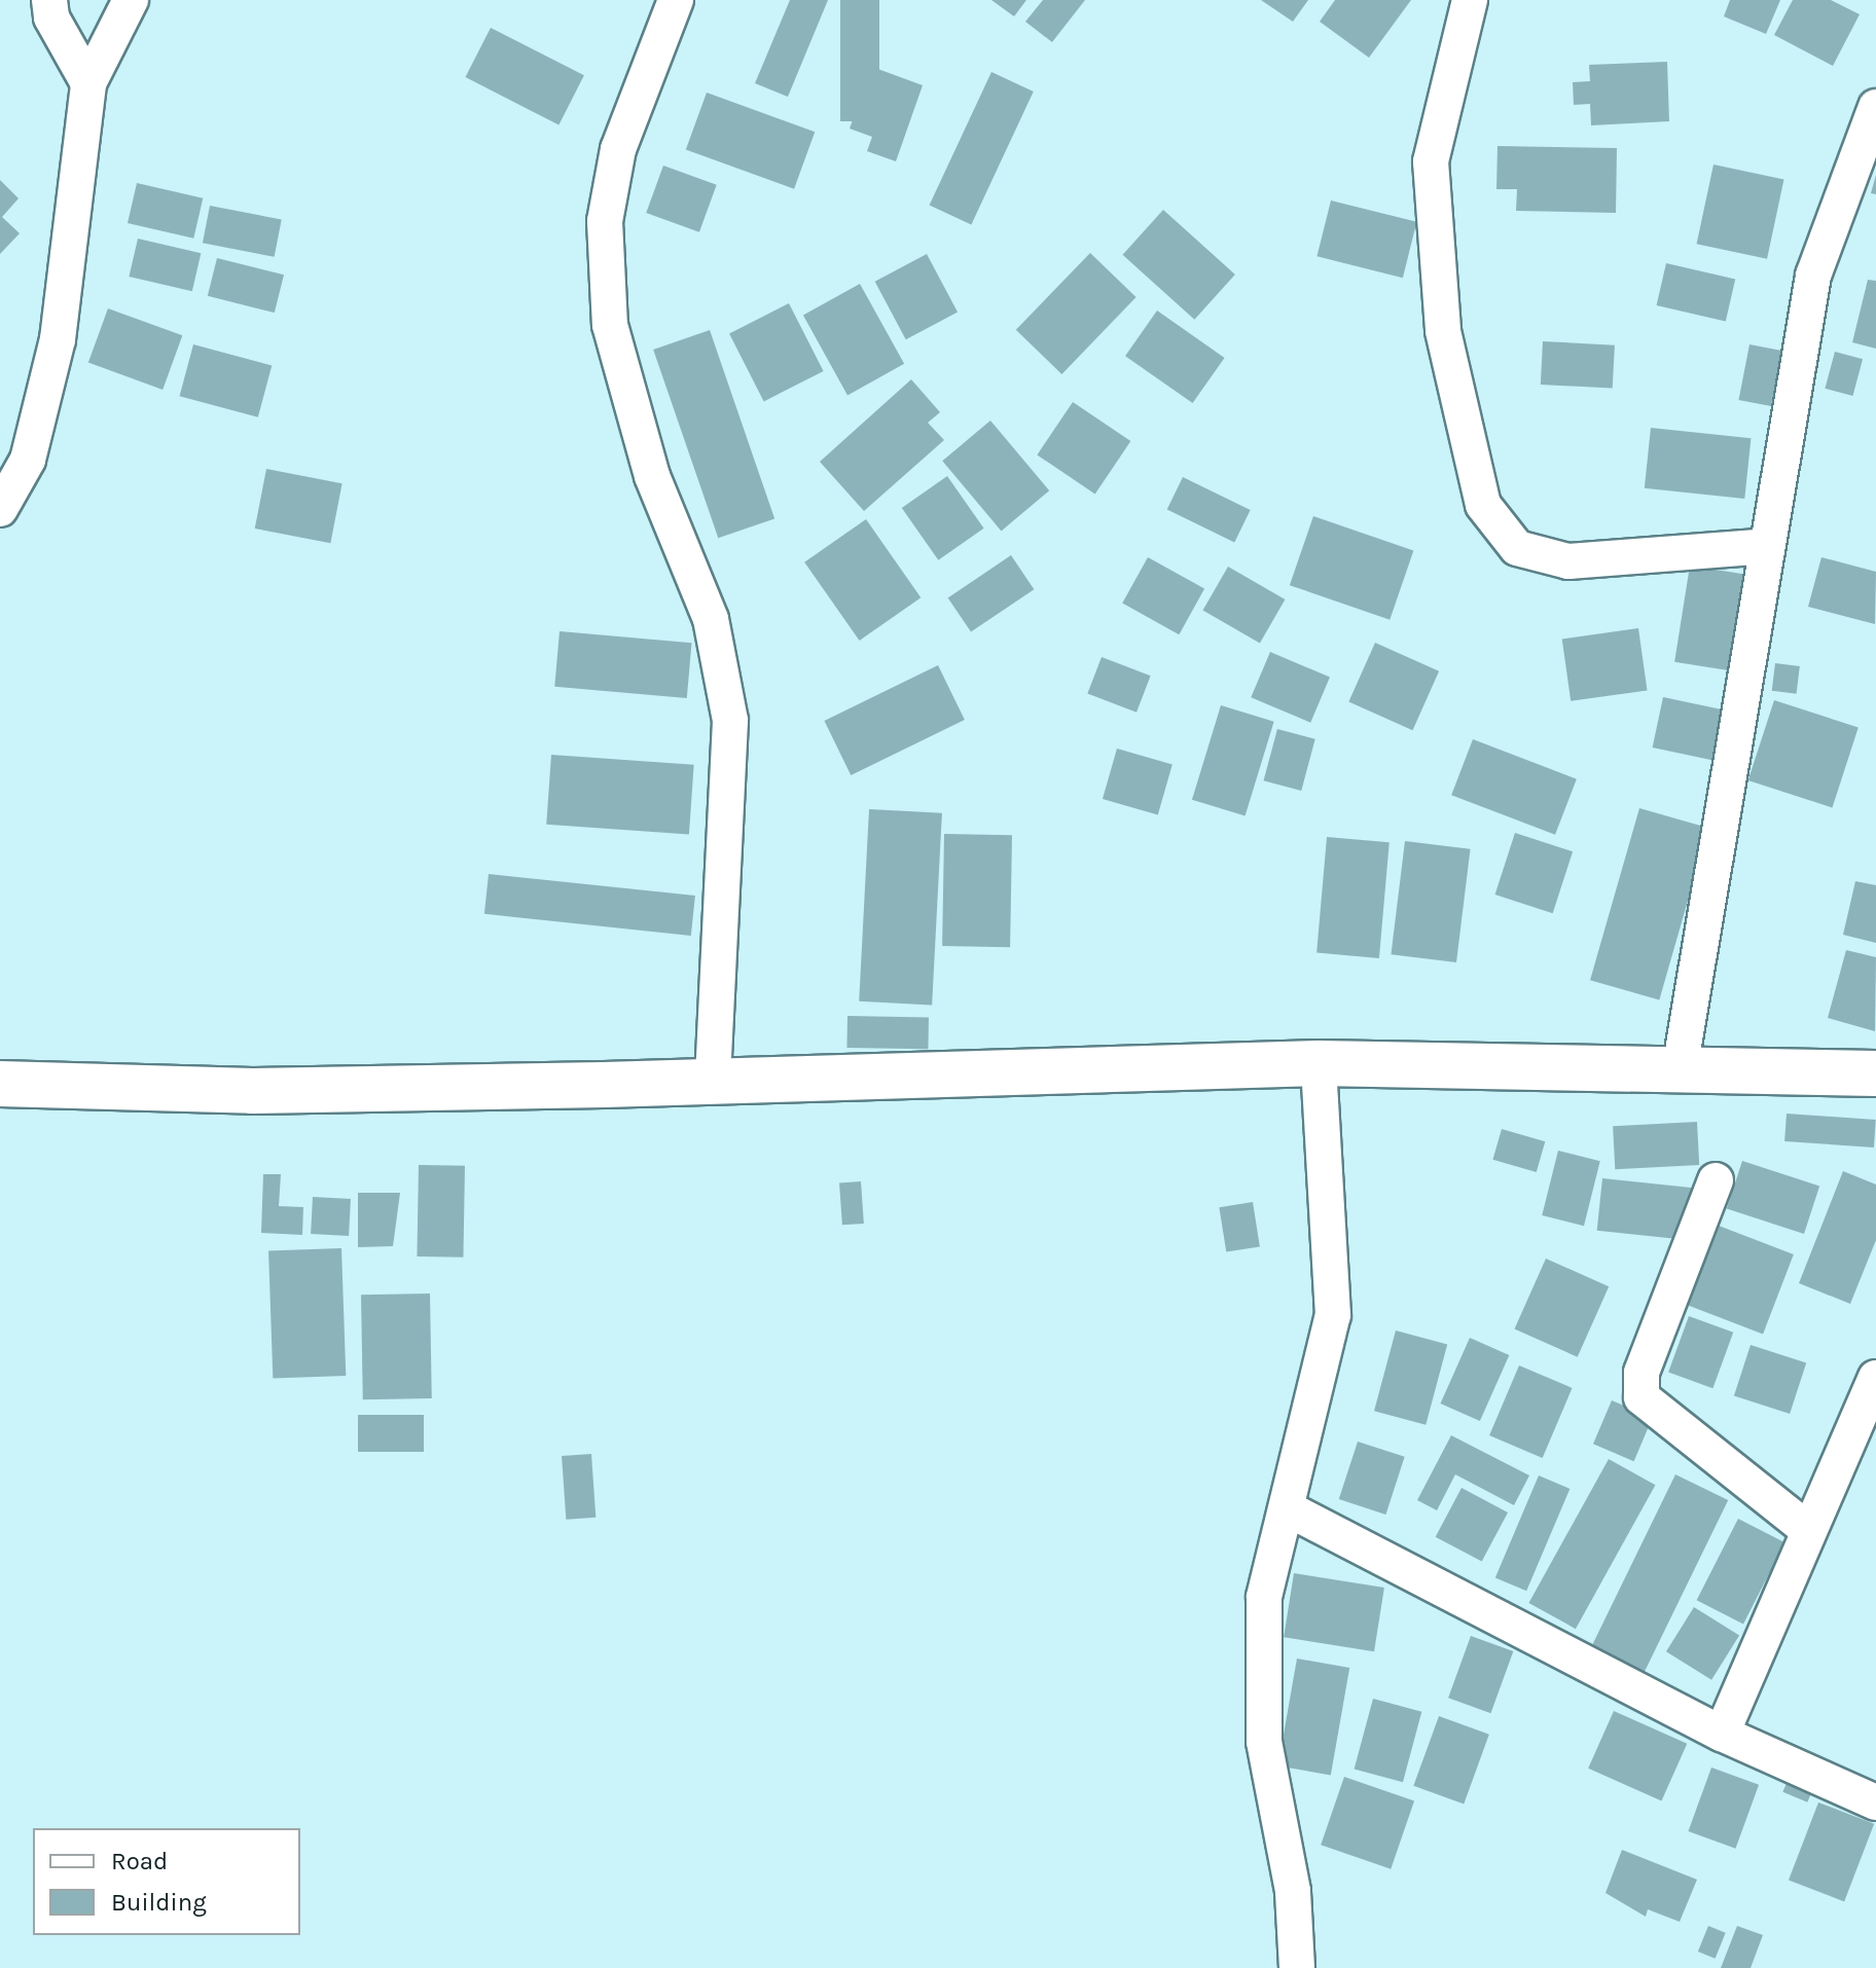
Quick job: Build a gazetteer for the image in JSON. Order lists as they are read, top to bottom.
{
  "legend": ["Road", "Building"]
}
